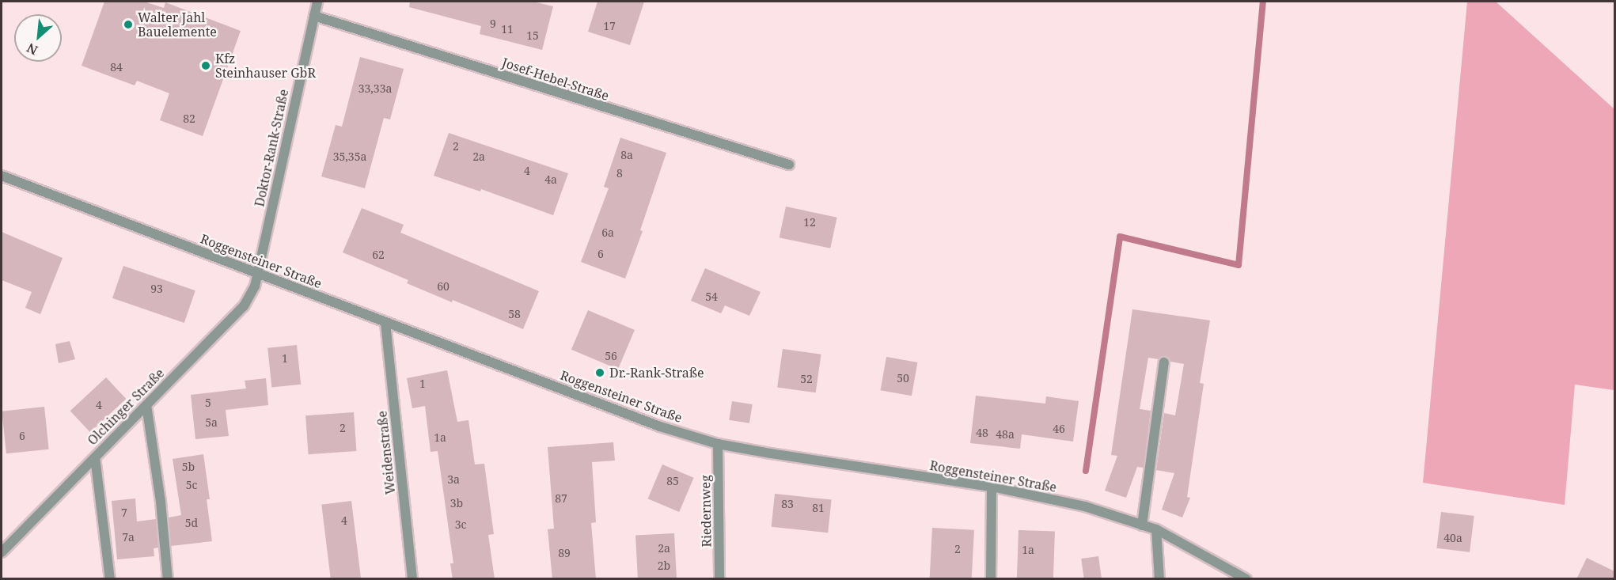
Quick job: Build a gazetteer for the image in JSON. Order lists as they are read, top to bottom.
{
  "streets": {
    "street": [
      "Josef-Hebel-Straße",
      "Doktor-Rank-Straße",
      "Roggensteiner Straße",
      "Olchinger Straße",
      "Weidenstraße",
      "Riedernweg"
    ]
  },
  "crossings": [
    ["Josef-Hebel-Straße", "Doktor-Rank-Straße"],
    ["Doktor-Rank-Straße", "Roggensteiner Straße"],
    ["Doktor-Rank-Straße", "Olchinger Straße"],
    ["Roggensteiner Straße", "Olchinger Straße"],
    ["Roggensteiner Straße", "Weidenstraße"],
    ["Roggensteiner Straße", "Riedernweg"]
  ],
  "places": ["Walter Jahl Bauelemente", "Kfz Steinhauser GbR", "Dr.-Rank-Straße"],
  "house_numbers": [
    "9",
    "17",
    "11",
    "15",
    "84",
    "33,33a",
    "82",
    "2",
    "8a",
    "35,35a",
    "2a",
    "4",
    "8",
    "4a",
    "12",
    "6a",
    "6",
    "62",
    "60",
    "93",
    "54",
    "58",
    "56",
    "1",
    "50",
    "52",
    "1",
    "5",
    "4",
    "5a",
    "2",
    "46",
    "48",
    "48a",
    "6",
    "1a",
    "5b",
    "3a",
    "85",
    "5c",
    "87",
    "3b",
    "83",
    "81",
    "7",
    "4",
    "5d",
    "3c",
    "7a",
    "40a",
    "2a",
    "2",
    "1a",
    "89",
    "2b"
  ],
  "north": "bottom left"
}
